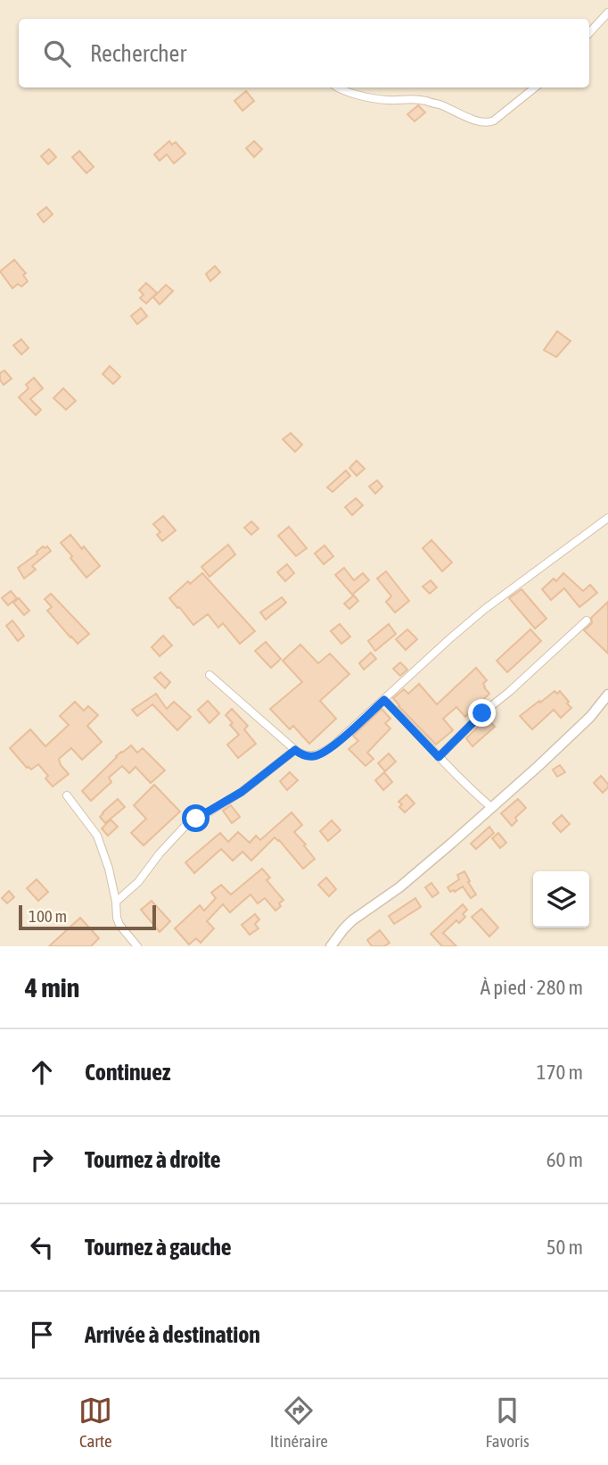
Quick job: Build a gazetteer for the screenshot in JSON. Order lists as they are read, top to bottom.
{
  "scale_bar": "100 m",
  "page": {
    "search": "Rechercher",
    "scale": "100 m",
    "heading": ["4 min", "À pied · 280 m"],
    "list": [
      ["Continuez", "170 m"],
      ["Tournez à droite", "60 m"],
      ["Tournez à gauche", "50 m"],
      "Arrivée à destination"
    ],
    "nav": ["Carte", "Itinéraire", "Favoris"]
  }
}
